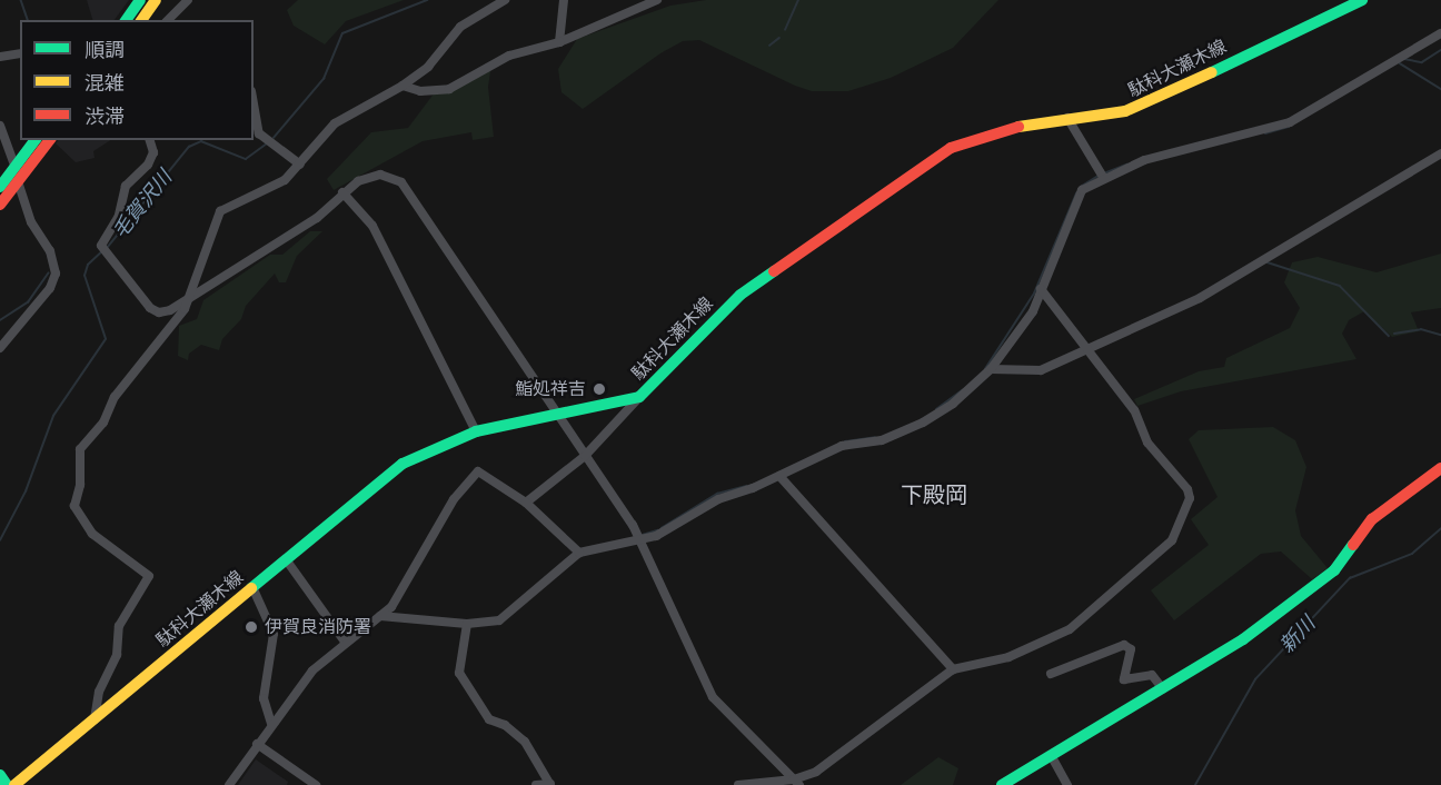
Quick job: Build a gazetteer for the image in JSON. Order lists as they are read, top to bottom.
{
  "streets": {
    "main road": ["駄科大瀬木線"]
  },
  "districts": ["下殿岡"],
  "water": ["毛賀沢川", "新川"],
  "places": ["鮨処祥吉", "伊賀良消防署"],
  "legend": ["順調", "混雑", "渋滞"]
}
